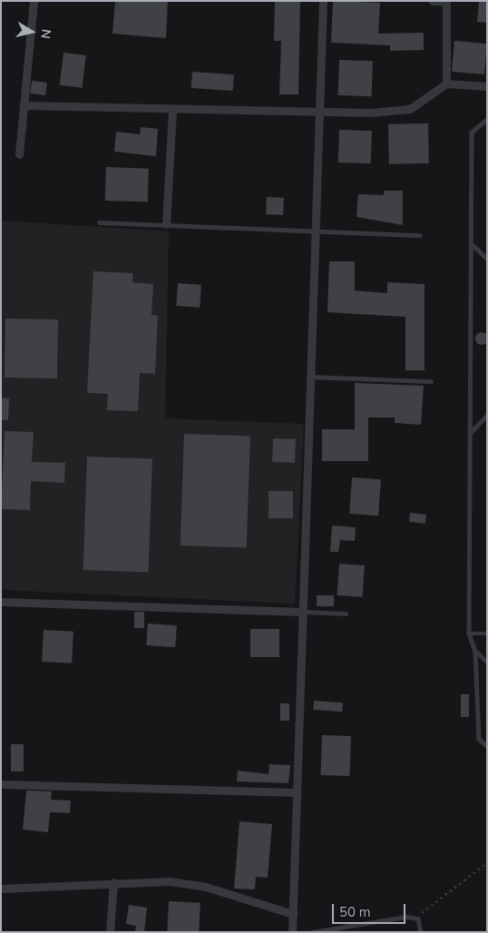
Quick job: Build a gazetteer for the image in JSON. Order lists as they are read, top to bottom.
{
  "scale_bar": "50 m",
  "north": "right"
}
